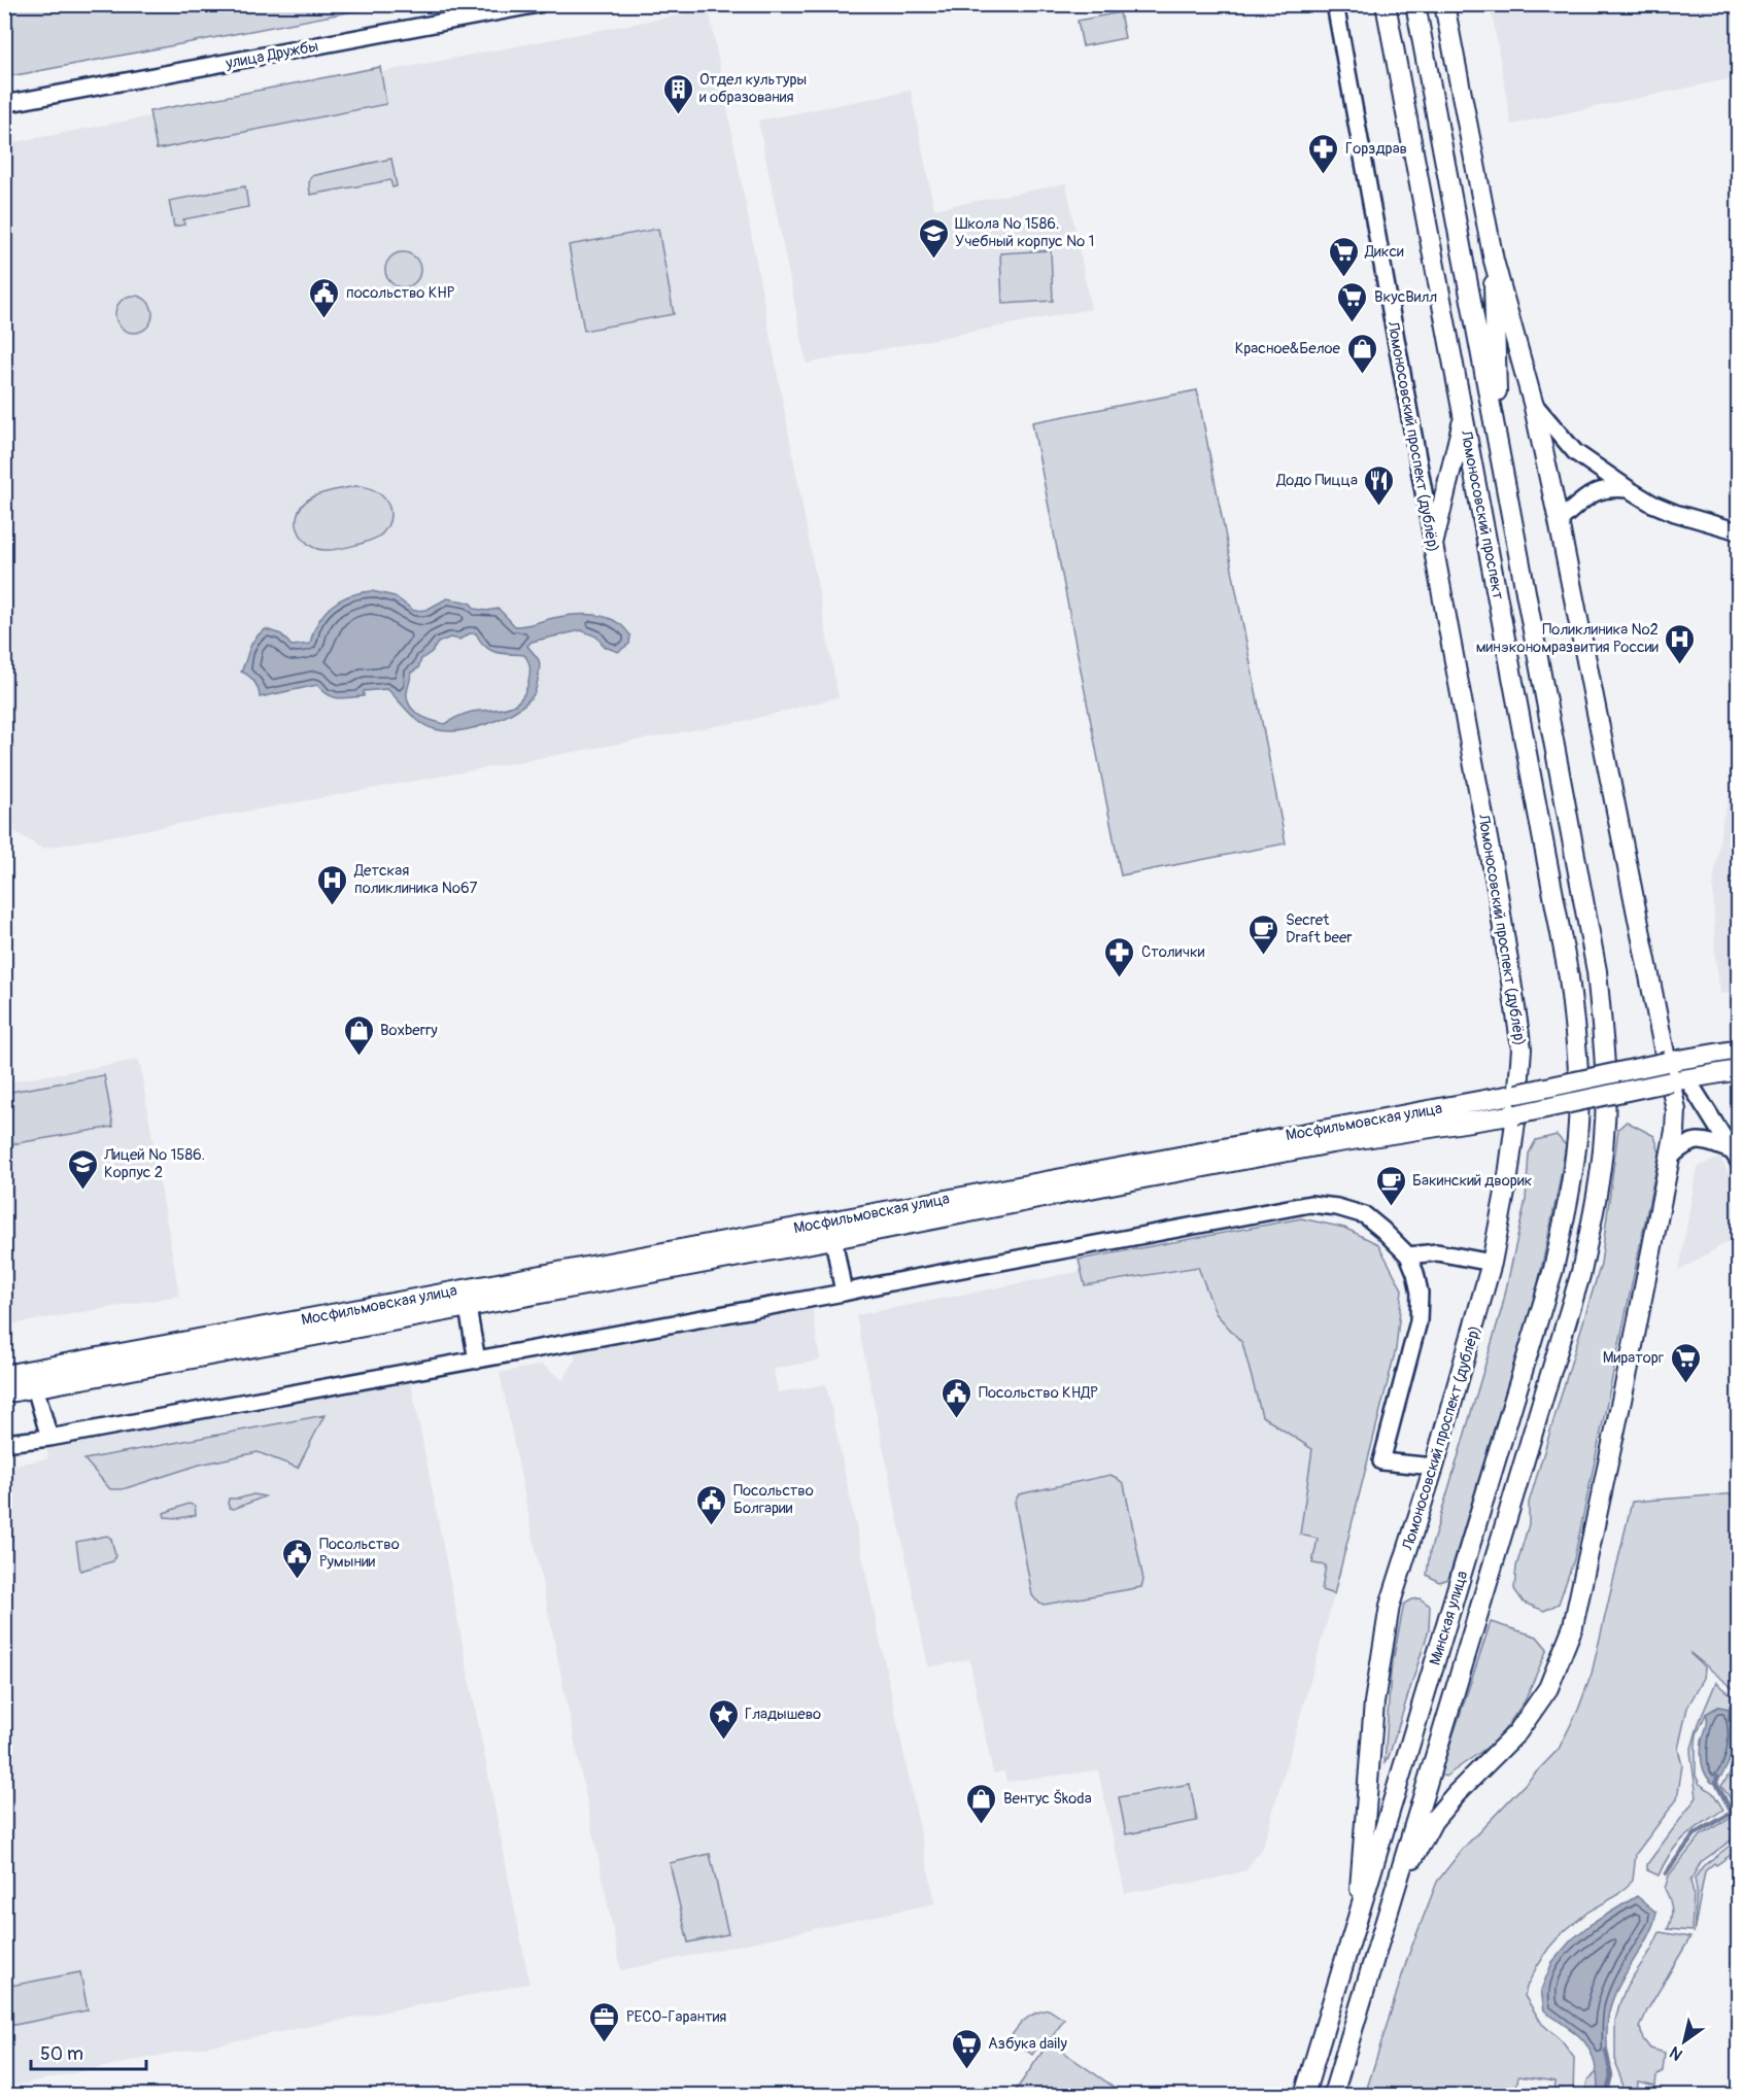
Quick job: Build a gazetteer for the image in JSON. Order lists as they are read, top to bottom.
{
  "streets": {
    "main road": [
      "Ломоносовский проспект (дублёр)",
      "Ломоносовский проспект",
      "Мосфильмовская улица",
      "Минская улица"
    ],
    "street": ["улица Дружбы"]
  },
  "crossings": [
    ["Ломоносовский проспект (дублёр)", "Мосфильмовская улица"],
    ["Ломоносовский проспект (дублёр)", "Минская улица"],
    ["Ломоносовский проспект", "Минская улица"]
  ],
  "places": {
    "building": ["Отдел культуры и образования"],
    "pharmacy": ["Горздрав", "Столички"],
    "school or university": ["Школа № 1586. Учебный корпус № 1", "Лицей № 1586. Корпус 2"],
    "supermarket": [
      "Дикси",
      "ВкусВилл",
      "Мираторг",
      "Азбука daily"
    ],
    "public building": [
      "посольство КНР",
      "Посольство КНДР",
      "Посольство Болгарии",
      "Посольство Румынии"
    ],
    "shop": ["Красное&Белое", "Boxberry", "Вентус Škoda"],
    "restaurant": ["Додо Пицца"],
    "hospital": ["Поликлиника №2 минэкономразвития России", "Детская поликлиника №67"],
    "cafe": ["Secret Draft beer", "Бакинский дворик"],
    "place": ["Гладышево"],
    "office": ["РЕСО-Гарантия"]
  },
  "scale_bar": "50 m",
  "north": "bottom left"
}
